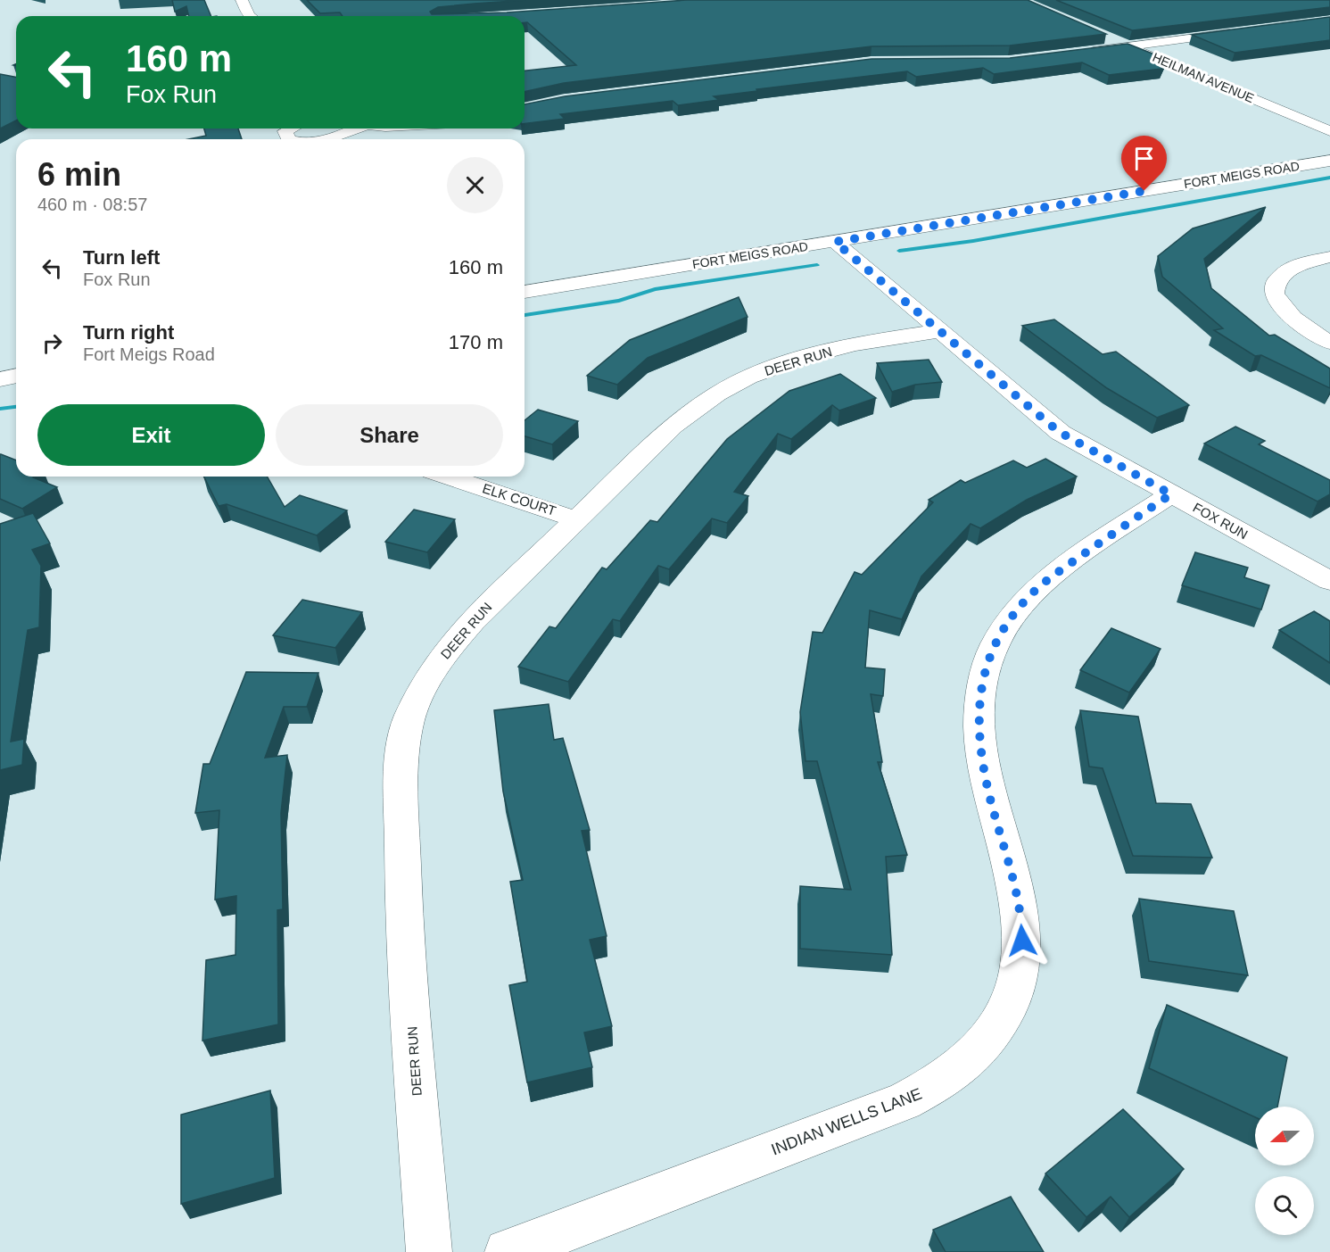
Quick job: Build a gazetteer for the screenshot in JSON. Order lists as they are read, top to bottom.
{
  "streets": {
    "street": [
      "HEILMAN AVENUE",
      "FORT MEIGS ROAD",
      "DEER RUN",
      "ELK COURT",
      "FOX RUN",
      "INDIAN WELLS LANE"
    ]
  },
  "crossings": [
    ["FORT MEIGS ROAD", "FOX RUN"],
    ["DEER RUN", "ELK COURT"],
    ["DEER RUN", "FOX RUN"],
    ["FOX RUN", "INDIAN WELLS LANE"]
  ],
  "north": "left",
  "page": {
    "turn": ["160 m", "Fox Run"],
    "heading": ["6 min", "460 m · 08:57"],
    "list": [
      {
        "name": "Turn left",
        "note": "Fox Run",
        "value": "160 m"
      },
      {
        "name": "Turn right",
        "note": "Fort Meigs Road",
        "value": "170 m"
      }
    ],
    "buttons": ["Exit", "Share"]
  }
}
